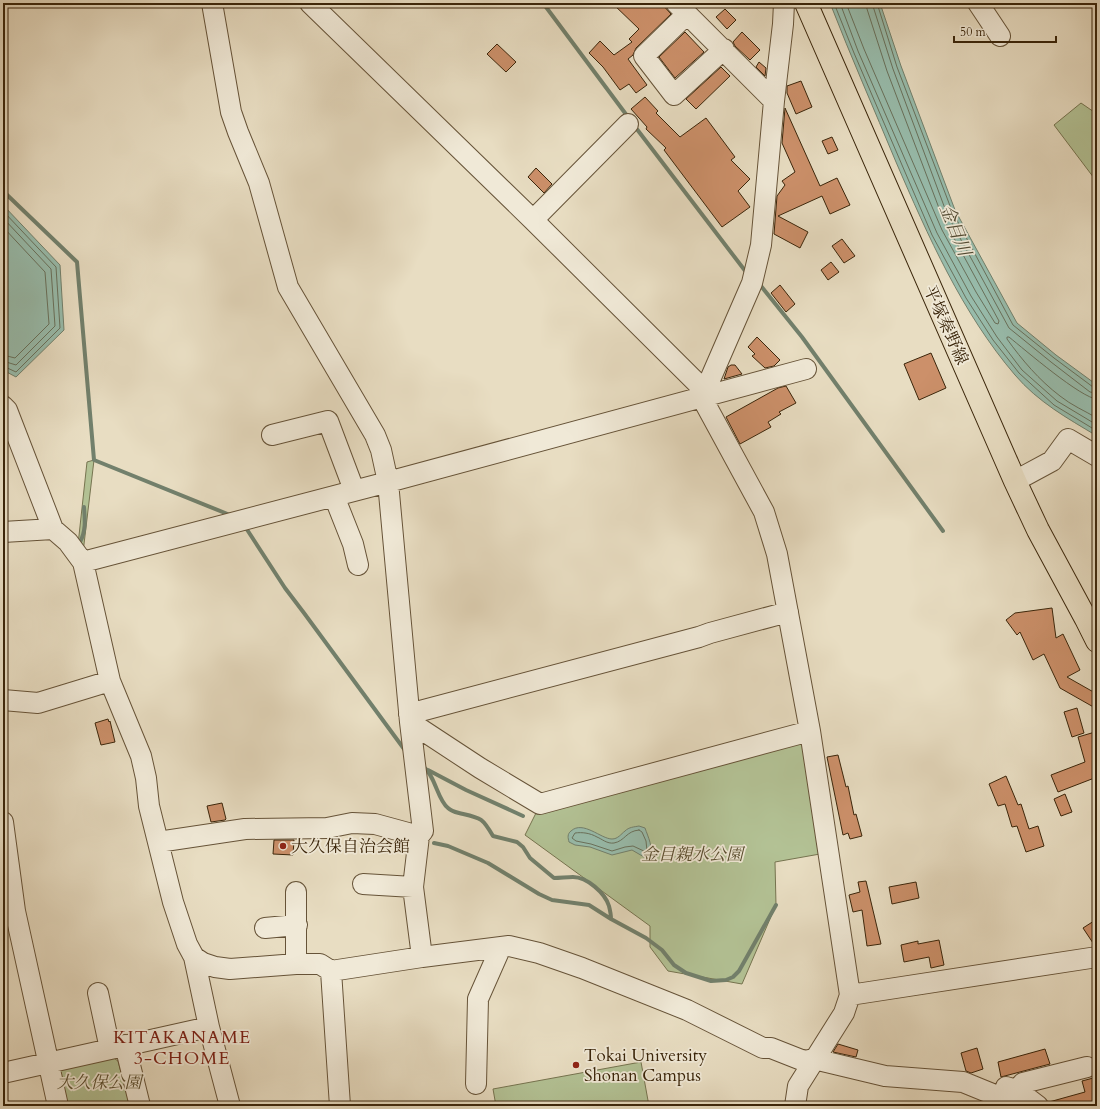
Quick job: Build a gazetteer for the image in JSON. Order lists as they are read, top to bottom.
{
  "streets": {
    "main road": ["平塚秦野線"]
  },
  "districts": ["KITAKANAME 3-CHOME"],
  "water": ["金目川"],
  "parks": ["金目親水公園", "大久保公園"],
  "places": ["大久保自治会館", "Tokai University Shonan Campus"],
  "scale_bar": "50 m"
}
